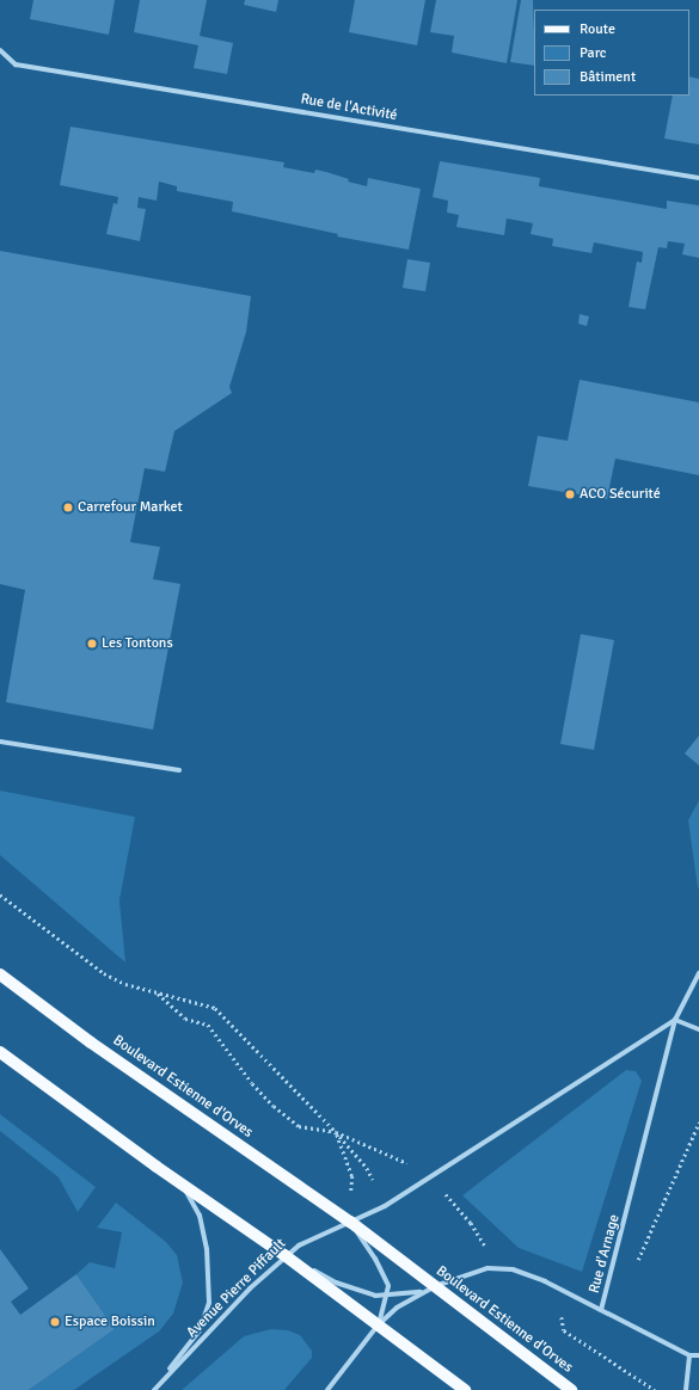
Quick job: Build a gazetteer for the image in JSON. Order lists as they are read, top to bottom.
{
  "streets": {
    "main road": ["Boulevard Estienne d'Orves"],
    "street": ["Rue de l'Activité", "Rue d'Arnage", "Avenue Pierre Piffault"]
  },
  "crossings": [
    ["Boulevard Estienne d'Orves", "Rue d'Arnage"],
    ["Boulevard Estienne d'Orves", "Avenue Pierre Piffault"]
  ],
  "places": [
    "ACO Sécurité",
    "Carrefour Market",
    "Les Tontons",
    "Espace Boissin"
  ],
  "legend": ["Route", "Parc", "Bâtiment"]
}
